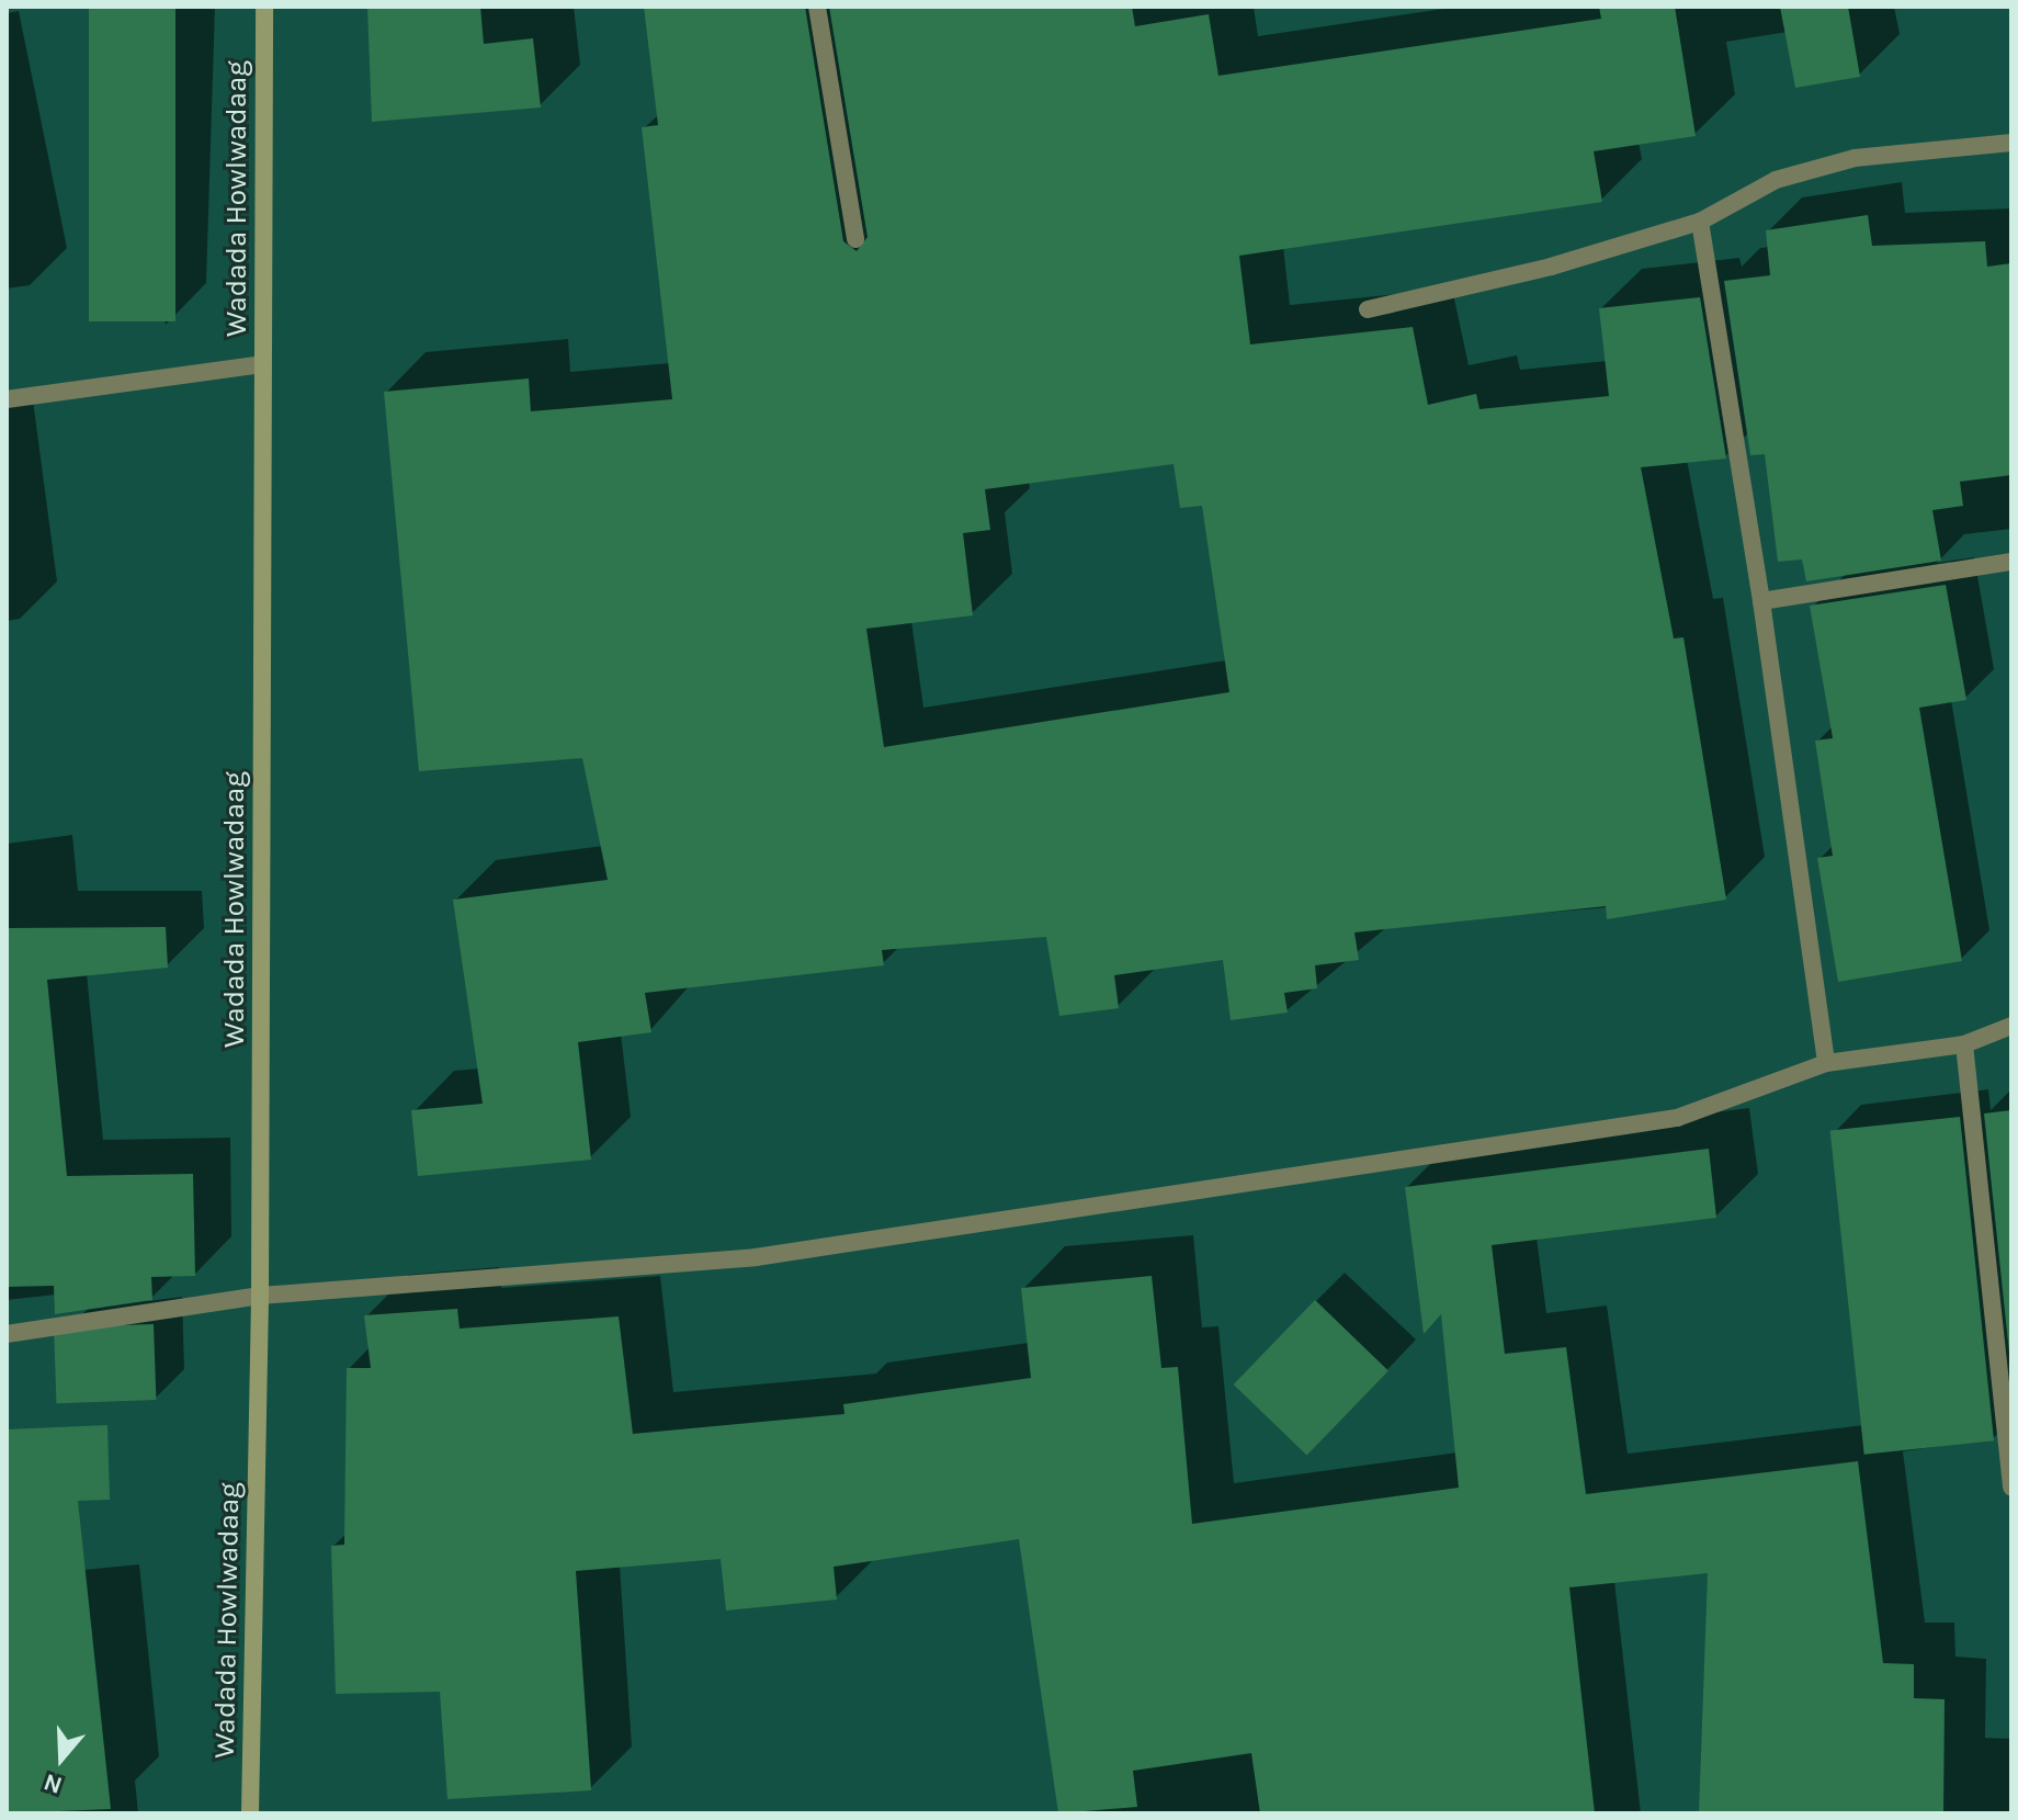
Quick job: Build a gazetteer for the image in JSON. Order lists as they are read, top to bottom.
{
  "streets": {
    "street": ["Wadada Howlwadaag"]
  },
  "north": "bottom"
}
